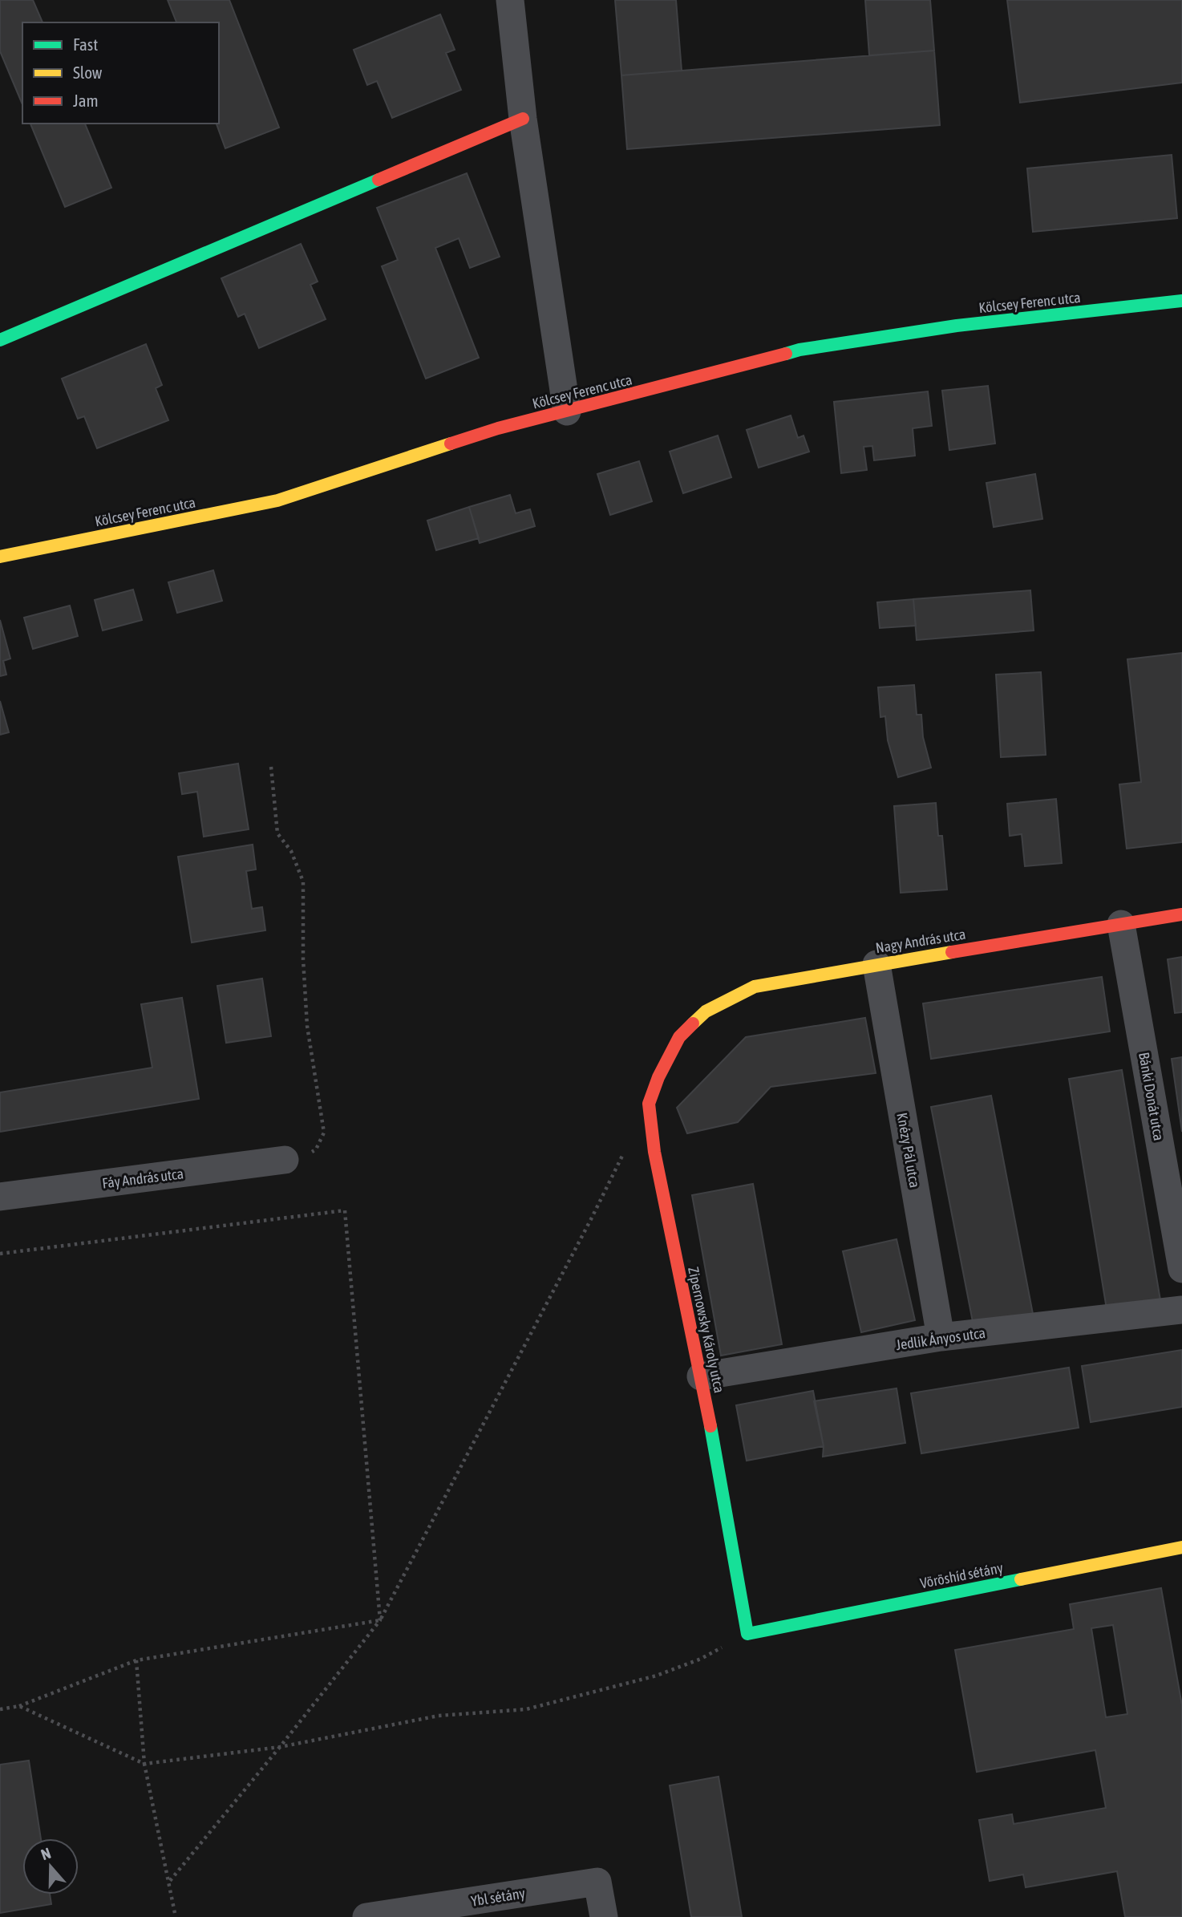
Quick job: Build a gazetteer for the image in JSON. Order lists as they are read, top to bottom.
{
  "streets": {
    "street": [
      "Kölcsey Ferenc utca",
      "Nagy András utca",
      "Bánki Donát utca",
      "Knézy Pál utca",
      "Fáy András utca",
      "Zipernowsky Károly utca",
      "Jedlik Ányos utca",
      "Vöröshíd sétány",
      "Ybl sétány"
    ]
  },
  "crossings": [
    ["Nagy András utca", "Bánki Donát utca"],
    ["Nagy András utca", "Knézy Pál utca"],
    ["Nagy András utca", "Zipernowsky Károly utca"],
    ["Knézy Pál utca", "Jedlik Ányos utca"],
    ["Zipernowsky Károly utca", "Jedlik Ányos utca"],
    ["Zipernowsky Károly utca", "Vöröshíd sétány"]
  ],
  "legend": ["Fast", "Slow", "Jam"],
  "north": "top"
}
